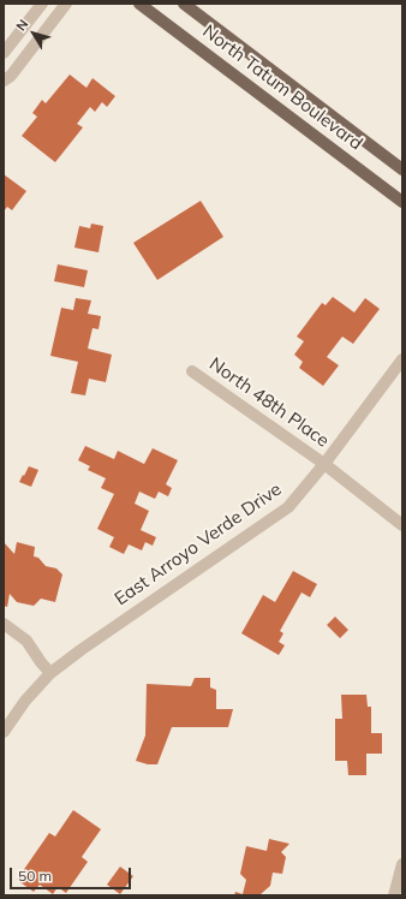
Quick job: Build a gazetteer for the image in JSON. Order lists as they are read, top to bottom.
{
  "streets": {
    "main road": ["North Tatum Boulevard"],
    "street": ["North 48th Place", "East Arroyo Verde Drive"]
  },
  "crossings": [
    ["North 48th Place", "East Arroyo Verde Drive"]
  ],
  "scale_bar": "50 m",
  "north": "top left"
}
